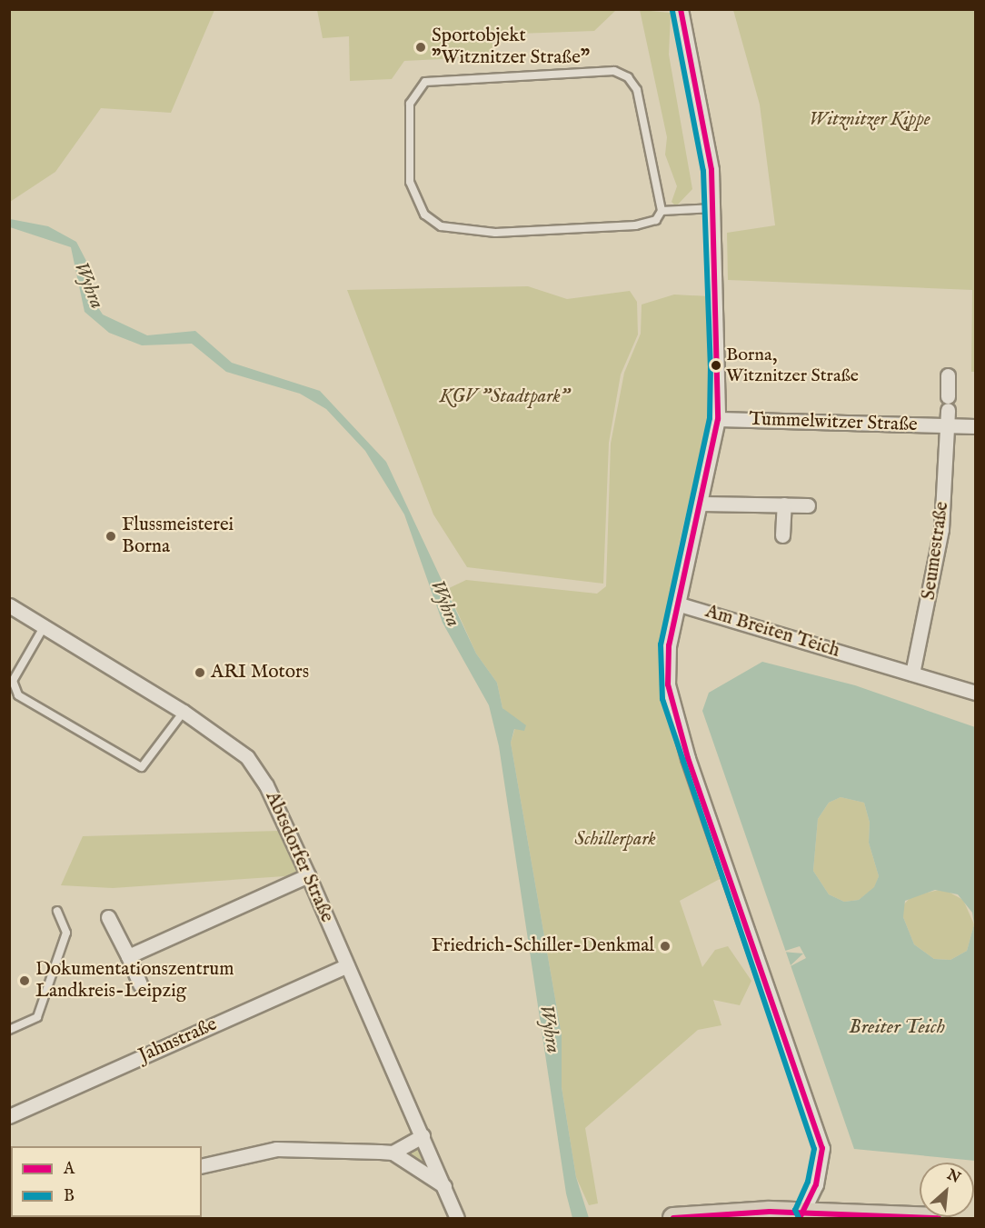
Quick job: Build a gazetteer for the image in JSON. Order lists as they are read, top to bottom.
{
  "streets": {
    "street": [
      "Tummelwitzer Straße",
      "Seumestraße",
      "Am Breiten Teich",
      "Abtsdorfer Straße",
      "Jahnstraße"
    ]
  },
  "crossings": [
    ["Tummelwitzer Straße", "Seumestraße"],
    ["Seumestraße", "Am Breiten Teich"],
    ["Abtsdorfer Straße", "Jahnstraße"]
  ],
  "water": ["Wyhra", "Breiter Teich"],
  "parks": ["Witznitzer Kippe", "KGV \"Stadtpark\"", "Schillerpark"],
  "places": [
    "Sportobjekt \"Witznitzer Straße\"",
    "Borna, Witznitzer Straße",
    "Flussmeisterei Borna",
    "ARI Motors",
    "Friedrich-Schiller-Denkmal",
    "Dokumentationszentrum Landkreis-Leipzig"
  ],
  "lines": ["transit line A", "transit line B"],
  "legend": ["A", "B"],
  "north": "top right"
}
